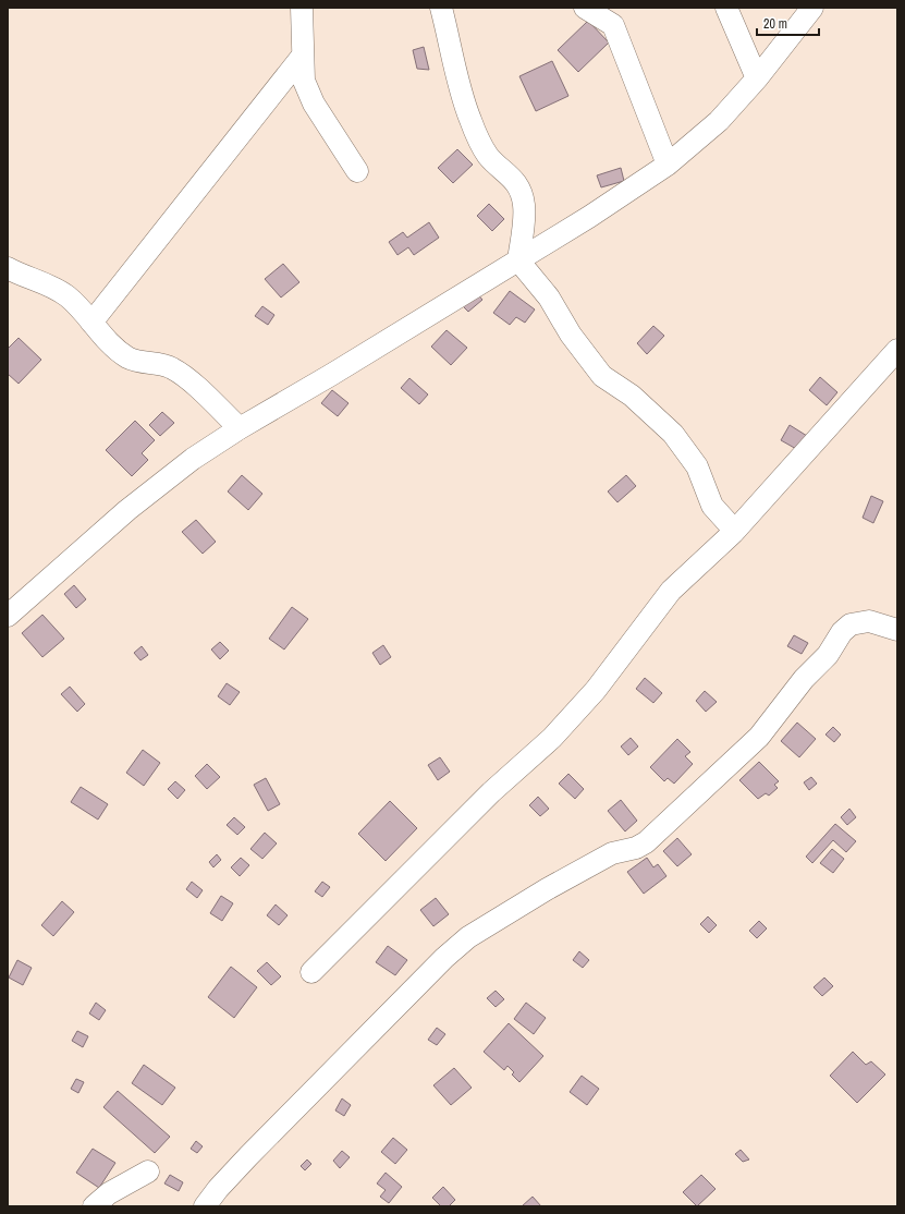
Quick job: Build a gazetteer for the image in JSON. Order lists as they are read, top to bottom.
{
  "scale_bar": "20 m"
}
